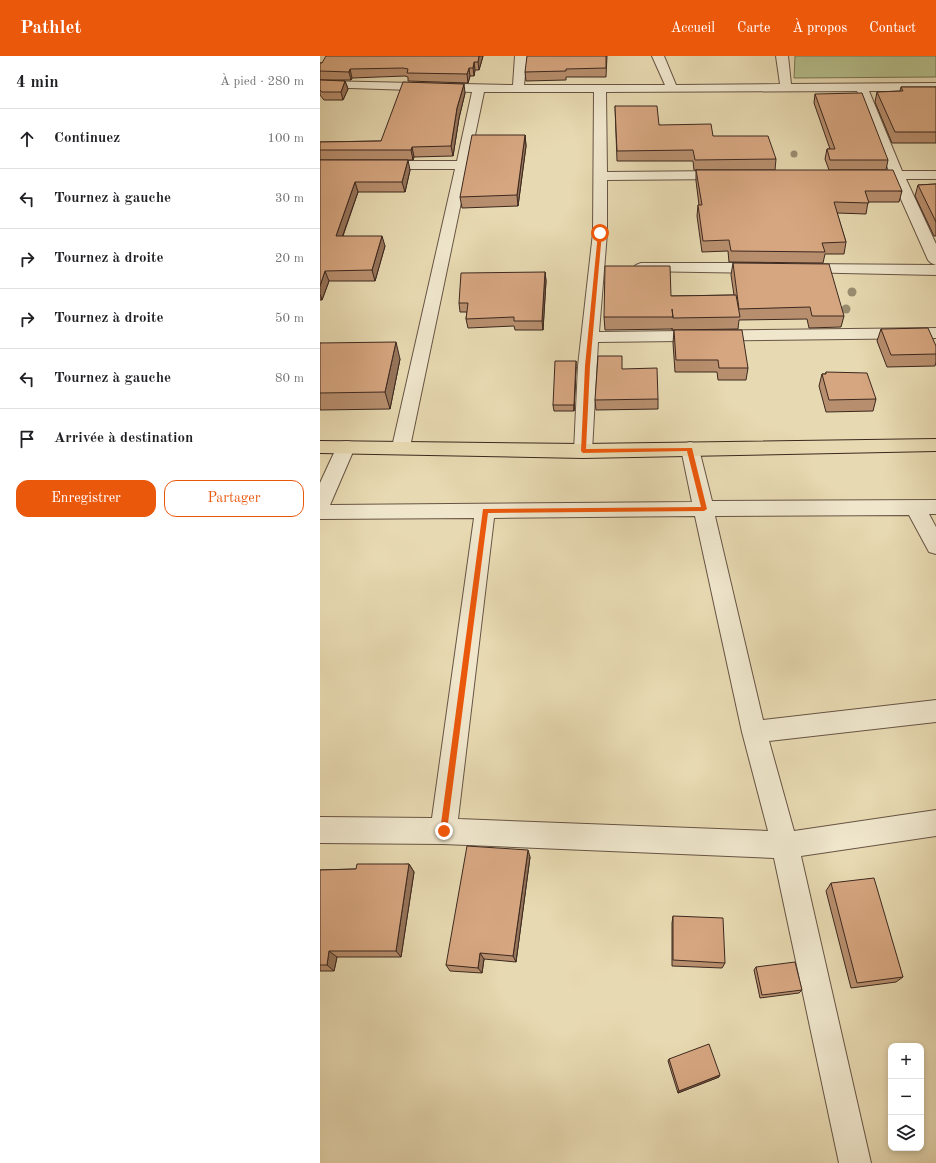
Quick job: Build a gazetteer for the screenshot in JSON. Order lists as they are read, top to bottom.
{
  "page": {
    "header": "Pathlet",
    "nav": [
      "Accueil",
      "Carte",
      "À propos",
      "Contact"
    ],
    "heading": ["4 min", "À pied · 280 m"],
    "list": [
      ["Continuez", "100 m"],
      ["Tournez à gauche", "30 m"],
      ["Tournez à droite", "20 m"],
      ["Tournez à droite", "50 m"],
      ["Tournez à gauche", "80 m"],
      "Arrivée à destination"
    ],
    "buttons": ["Enregistrer", "Partager"],
    "map_buttons": ["+", "−"]
  }
}
